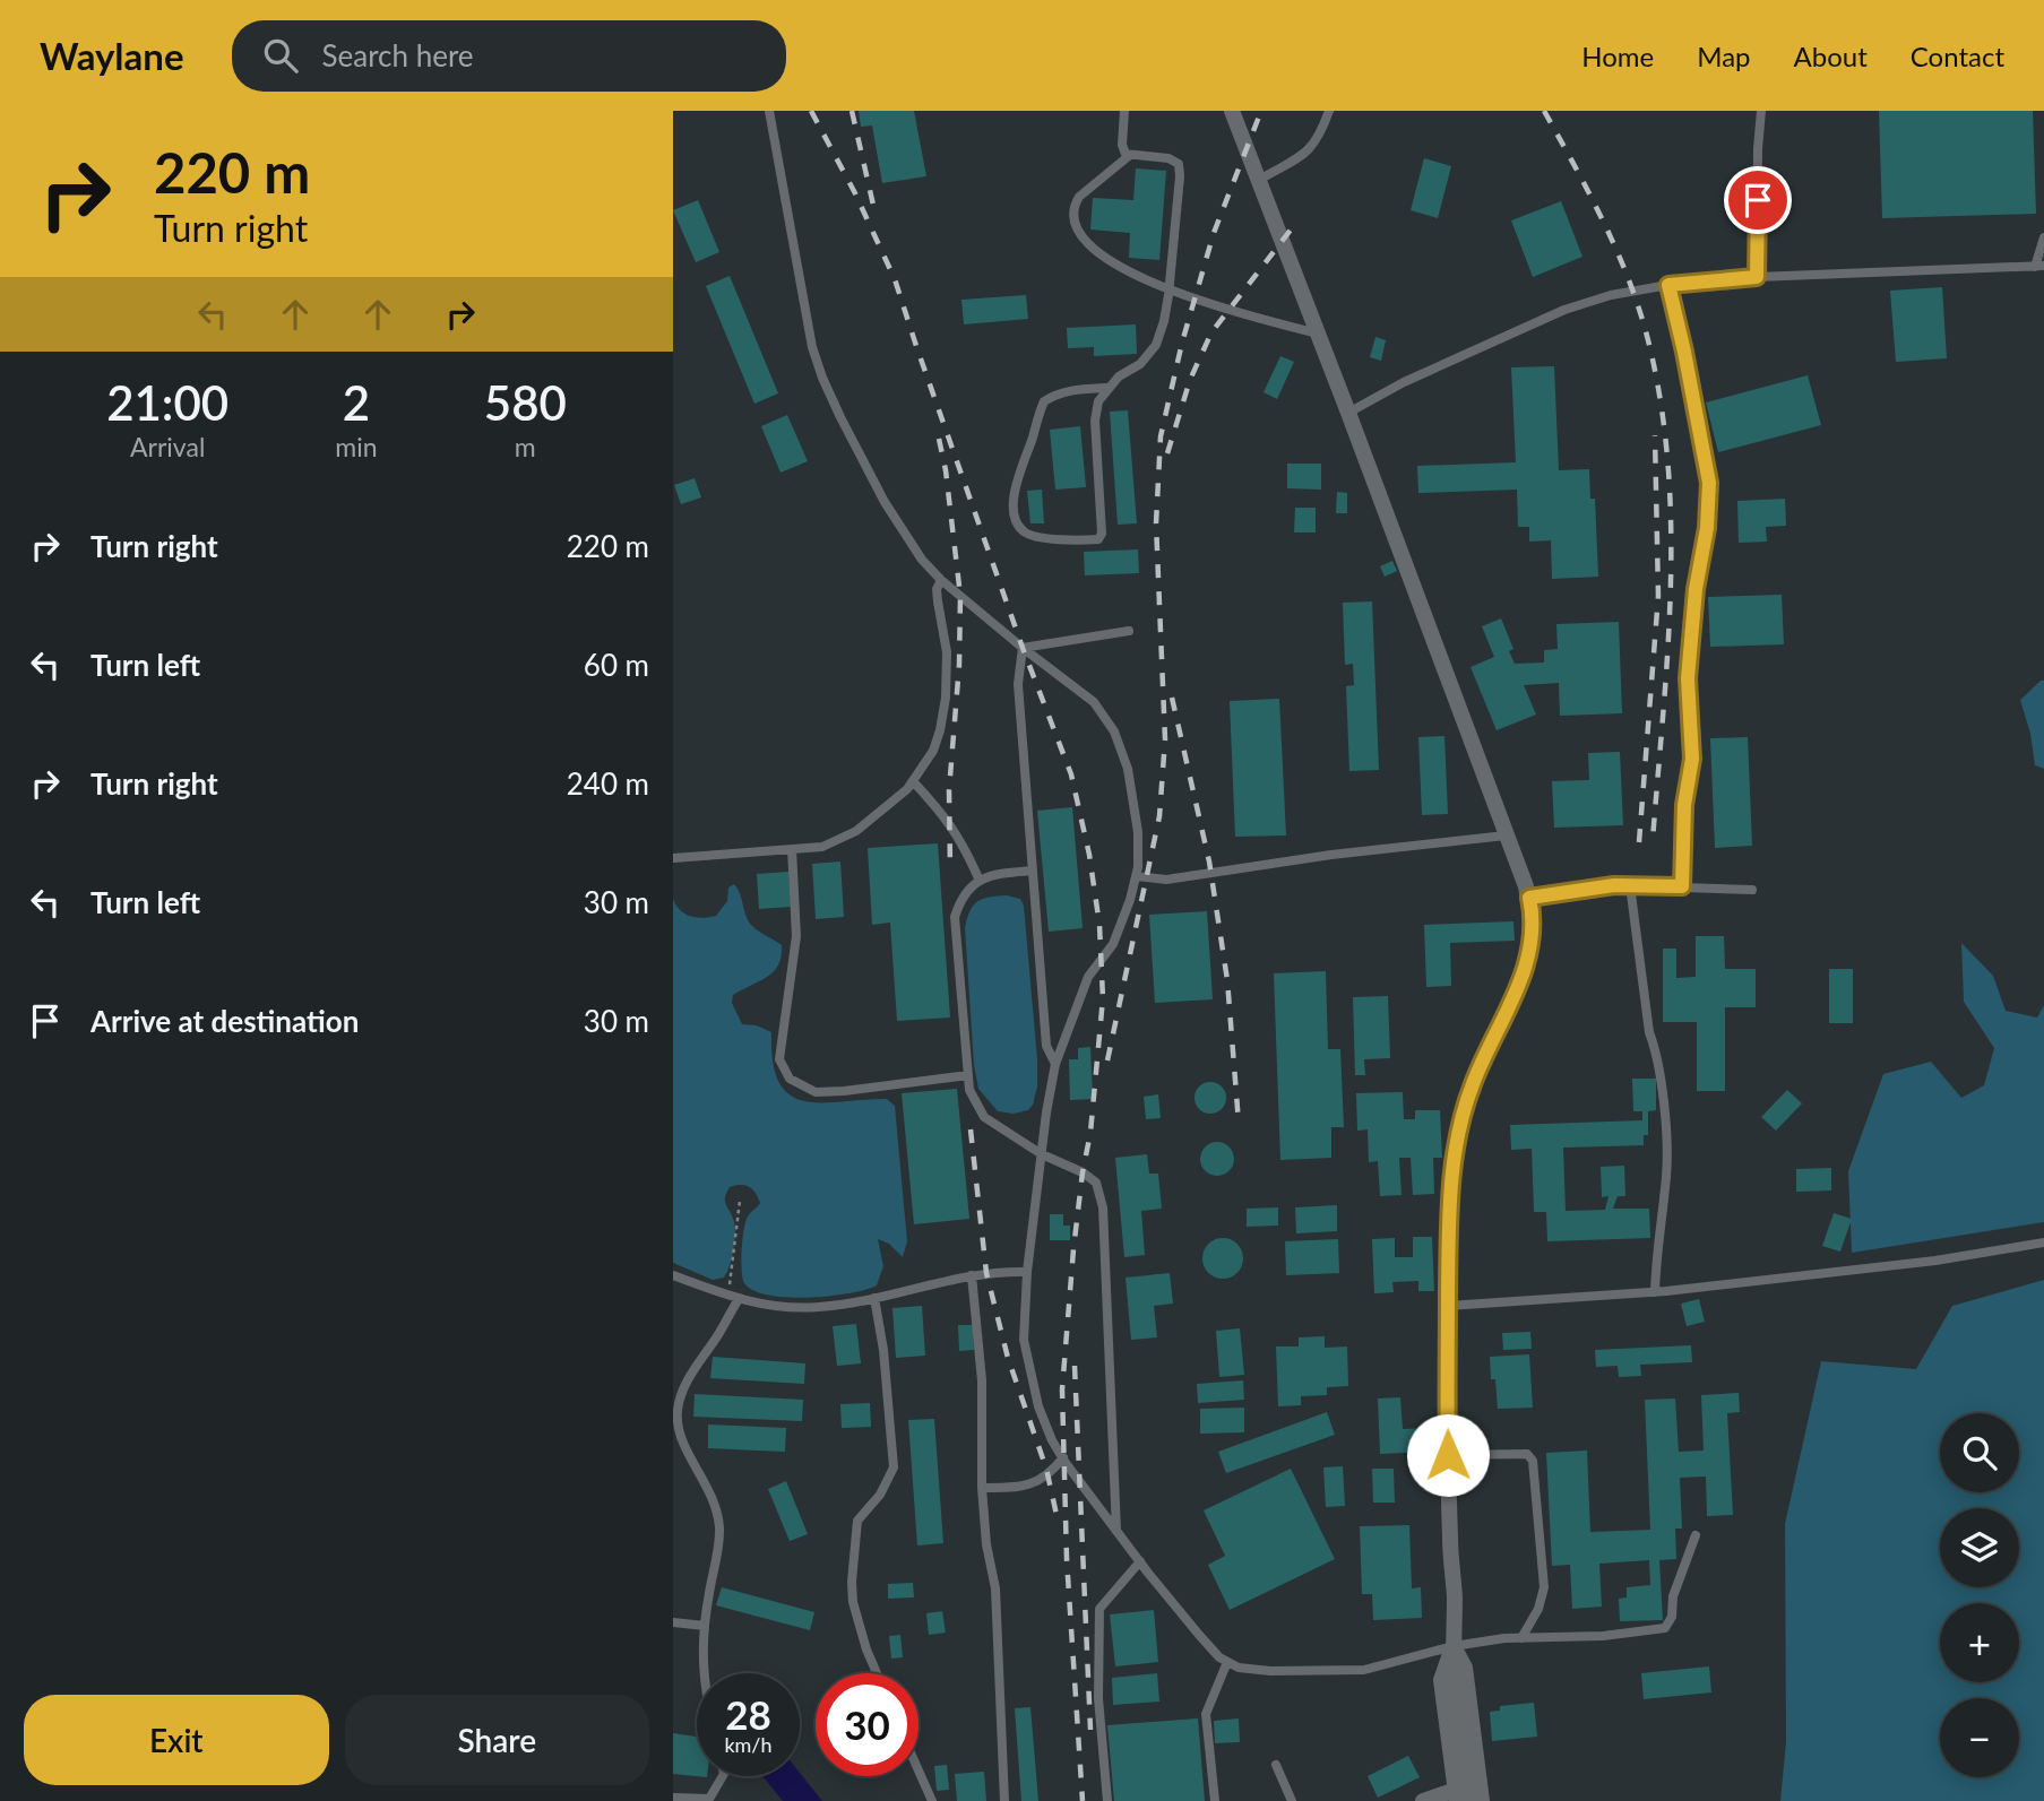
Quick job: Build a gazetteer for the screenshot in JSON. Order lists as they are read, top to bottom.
{
  "page": {
    "header": "Waylane",
    "search": "Search here",
    "nav": [
      "Home",
      "Map",
      "About",
      "Contact"
    ],
    "turn": ["220 m", "Turn right"],
    "eta": [
      "21:00",
      "Arrival",
      "2",
      "min",
      "580",
      "m"
    ],
    "list": [
      {
        "name": "Turn right",
        "value": "220 m"
      },
      {
        "name": "Turn left",
        "value": "60 m"
      },
      {
        "name": "Turn right",
        "value": "240 m"
      },
      {
        "name": "Turn left",
        "value": "30 m"
      },
      {
        "name": "Arrive at destination",
        "value": "30 m"
      }
    ],
    "map_buttons": ["+", "−"],
    "speed": "28 km/h",
    "limit": "30",
    "buttons": ["Exit", "Share"]
  }
}
